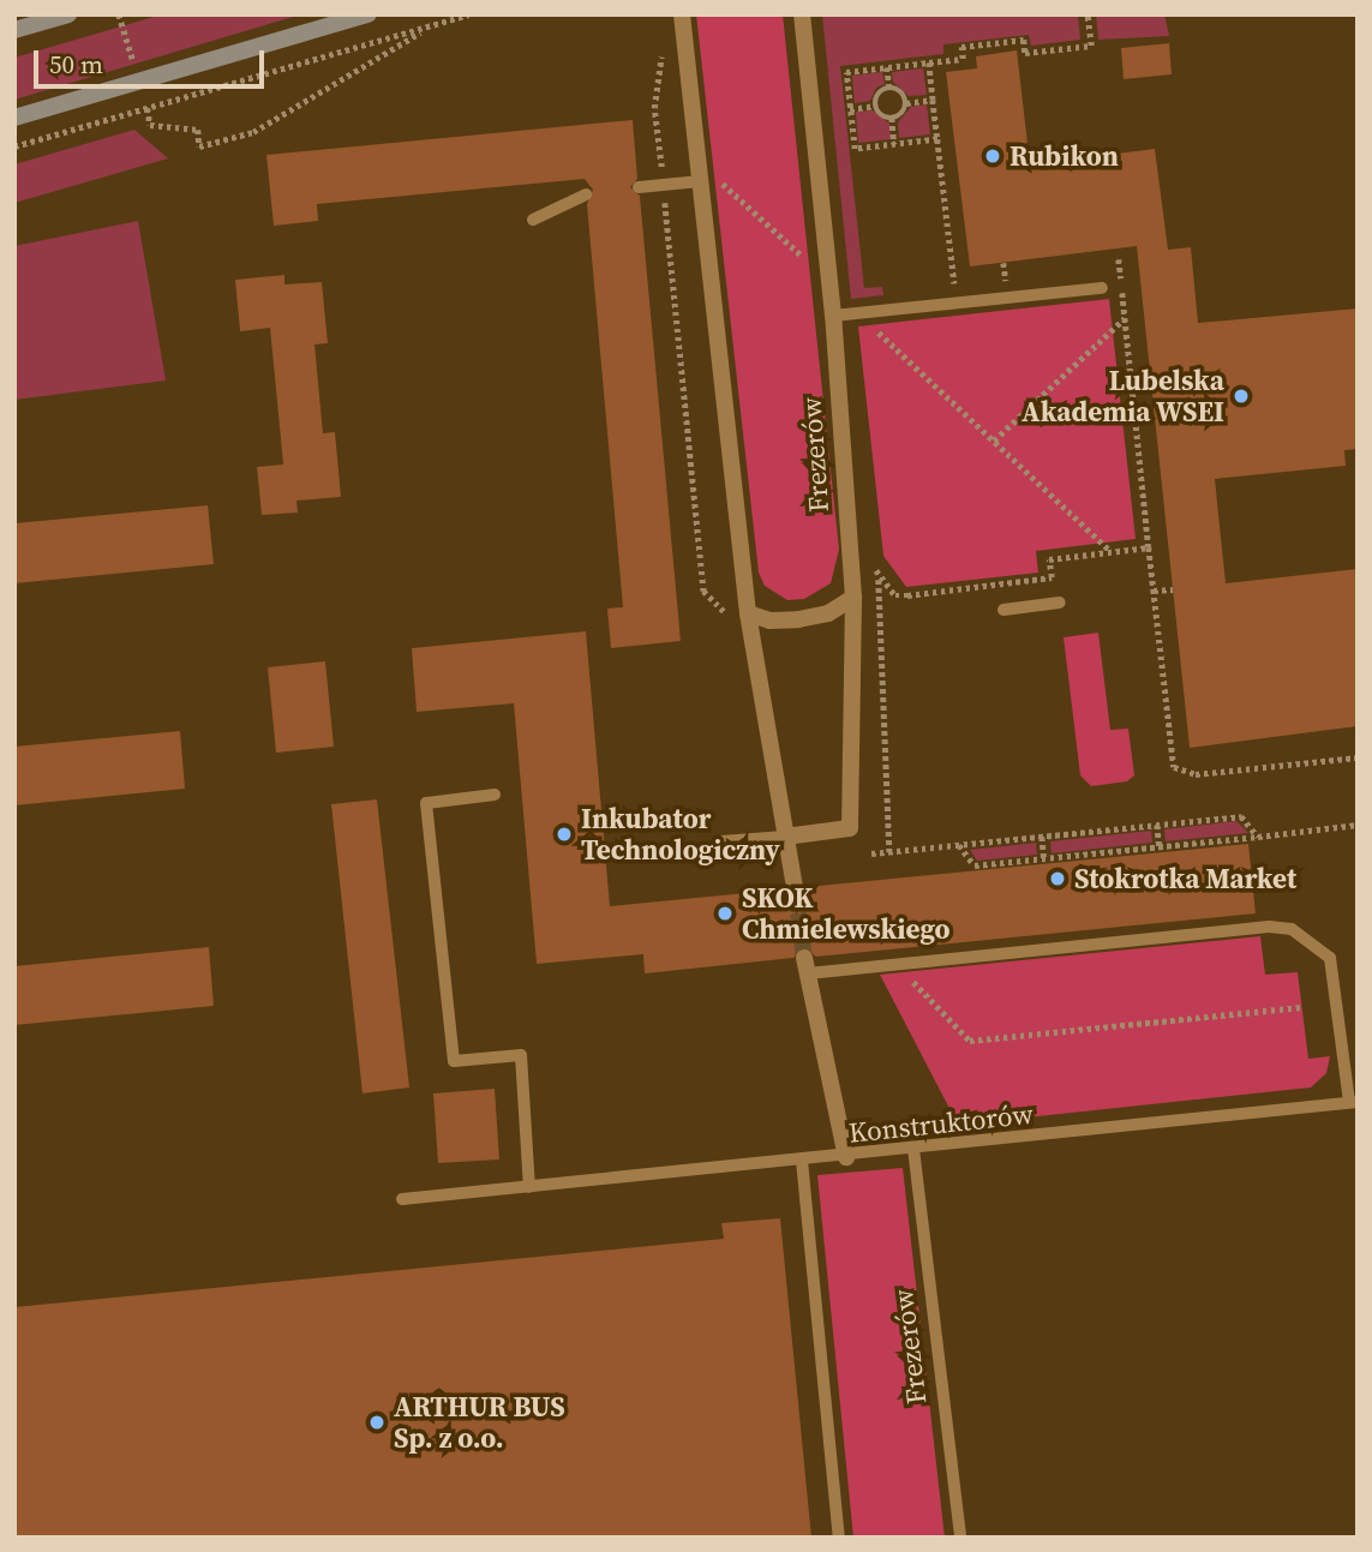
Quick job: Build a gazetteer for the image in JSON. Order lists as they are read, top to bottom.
{
  "streets": {
    "street": ["Frezerów"],
    "lane": ["Konstruktorów"]
  },
  "crossings": [
    ["Frezerów", "Konstruktorów"]
  ],
  "places": [
    "Rubikon",
    "Lubelska Akademia WSEI",
    "Inkubator Technologiczny",
    "Stokrotka Market",
    "SKOK Chmielewskiego",
    "ARTHUR BUS Sp. z o.o."
  ],
  "scale_bar": "50 m"
}
